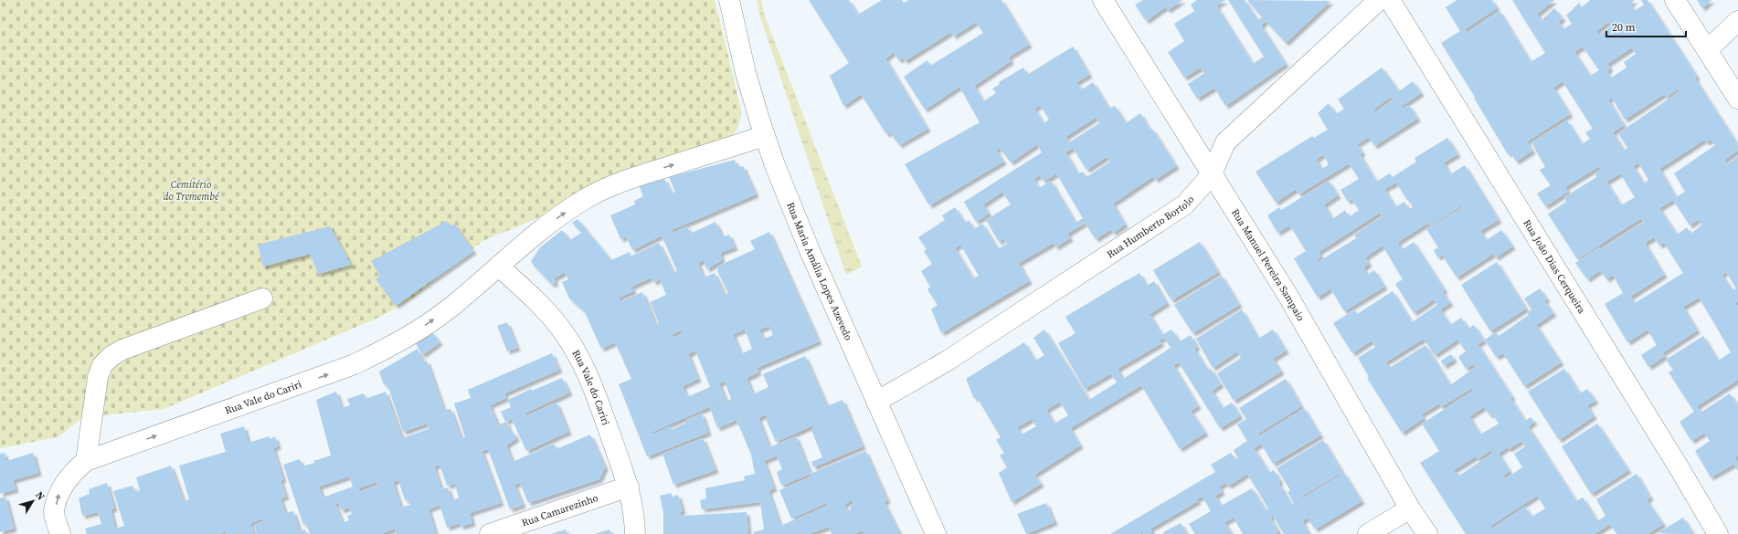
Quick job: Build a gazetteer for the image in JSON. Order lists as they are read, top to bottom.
{
  "streets": {
    "street": [
      "Rua Humberto Bortolo",
      "Rua Manuel Pereira Sampaio",
      "Rua João Dias Cerqueira",
      "Rua Maria Amália Lopes Azevedo",
      "Rua Vale do Cariri",
      "Rua Camarezinho"
    ]
  },
  "crossings": [
    ["Rua Humberto Bortolo", "Rua Manuel Pereira Sampaio"],
    ["Rua Humberto Bortolo", "Rua Maria Amália Lopes Azevedo"],
    ["Rua Maria Amália Lopes Azevedo", "Rua Vale do Cariri"],
    ["Rua Vale do Cariri", "Rua Camarezinho"]
  ],
  "one_way": ["Rua Vale do Cariri"],
  "parks": ["Cemitério do Tremembé"],
  "scale_bar": "20 m",
  "north": "top right"
}
